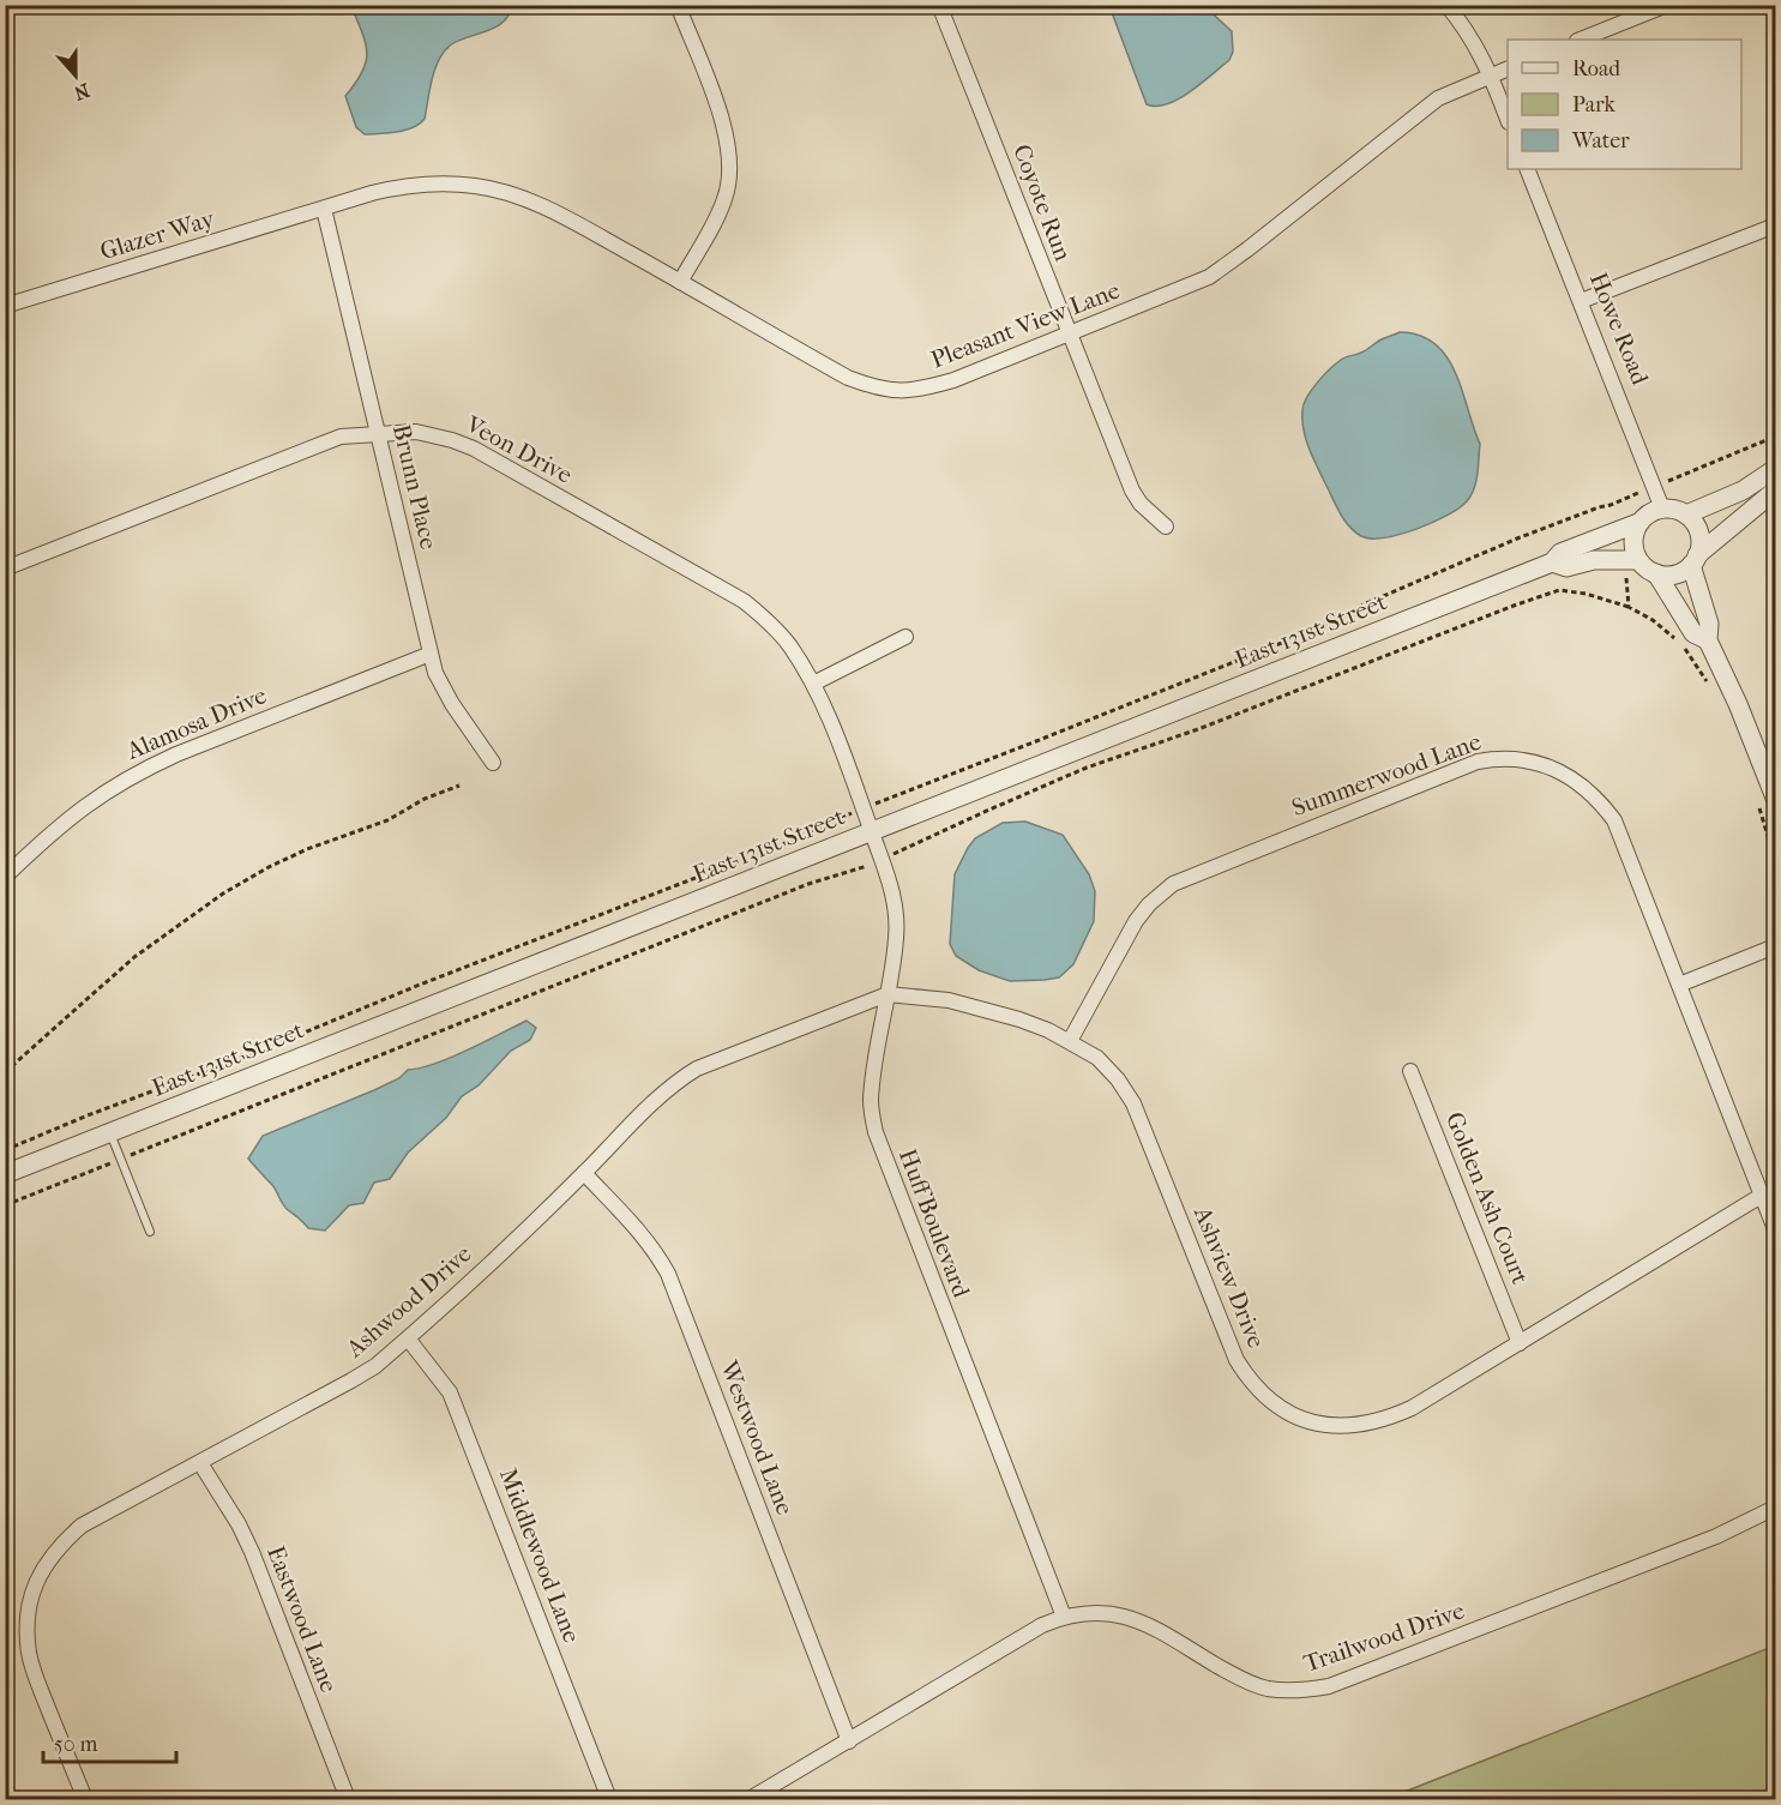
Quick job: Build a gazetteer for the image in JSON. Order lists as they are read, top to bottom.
{
  "streets": {
    "street": [
      "Coyote Run",
      "Glazer Way",
      "Pleasant View Lane",
      "Howe Road",
      "Veon Drive",
      "Brunn Place",
      "East 131st Street",
      "Alamosa Drive",
      "Summerwood Lane",
      "Golden Ash Court",
      "Huff Boulevard",
      "Ashview Drive",
      "Ashwood Drive",
      "Westwood Lane",
      "Middlewood Lane",
      "Eastwood Lane",
      "Trailwood Drive"
    ]
  },
  "crossings": [
    ["Coyote Run", "Pleasant View Lane"],
    ["Glazer Way", "Pleasant View Lane"],
    ["Glazer Way", "Brunn Place"],
    ["Pleasant View Lane", "Brunn Place"],
    ["Howe Road", "East 131st Street"],
    ["Veon Drive", "Brunn Place"],
    ["Veon Drive", "East 131st Street"],
    ["Veon Drive", "Huff Boulevard"],
    ["Brunn Place", "Alamosa Drive"],
    ["East 131st Street", "Huff Boulevard"],
    ["Summerwood Lane", "Ashview Drive"],
    ["Golden Ash Court", "Ashview Drive"],
    ["Huff Boulevard", "Ashview Drive"],
    ["Huff Boulevard", "Ashwood Drive"],
    ["Huff Boulevard", "Trailwood Drive"],
    ["Ashview Drive", "Ashwood Drive"],
    ["Ashwood Drive", "Westwood Lane"],
    ["Ashwood Drive", "Middlewood Lane"],
    ["Ashwood Drive", "Eastwood Lane"],
    ["Westwood Lane", "Trailwood Drive"]
  ],
  "legend": ["Road", "Park", "Water"],
  "scale_bar": "50 m",
  "north": "bottom"
}
